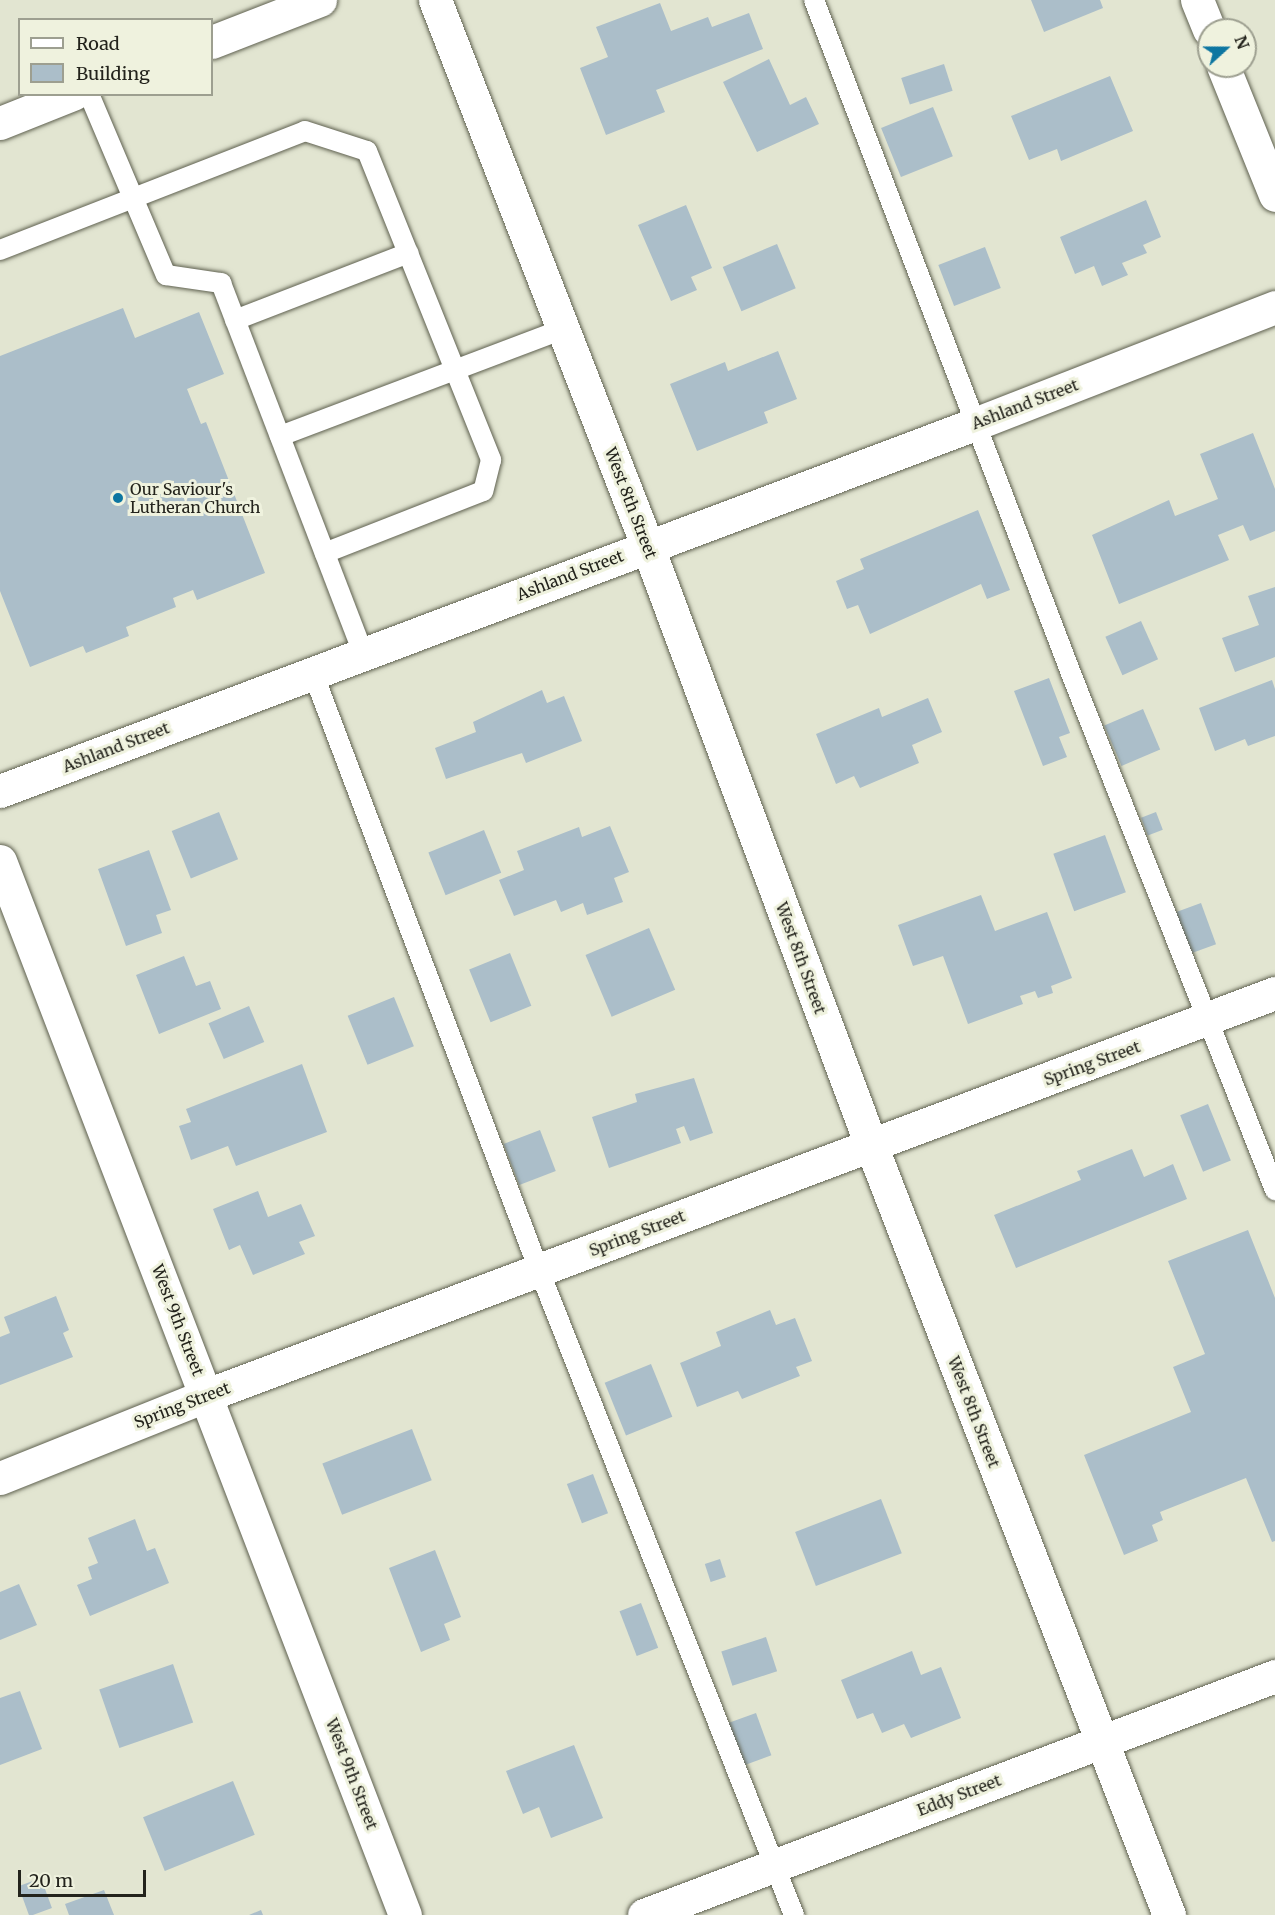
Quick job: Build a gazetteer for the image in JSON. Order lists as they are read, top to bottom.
{
  "streets": {
    "street": [
      "Ashland Street",
      "West 8th Street",
      "Spring Street",
      "West 9th Street",
      "Eddy Street"
    ]
  },
  "crossings": [
    ["Ashland Street", "West 8th Street"],
    ["West 8th Street", "Spring Street"],
    ["West 8th Street", "Eddy Street"],
    ["Spring Street", "West 9th Street"]
  ],
  "places": ["Our Saviour's Lutheran Church"],
  "legend": ["Road", "Building"],
  "scale_bar": "20 m",
  "north": "right"
}
